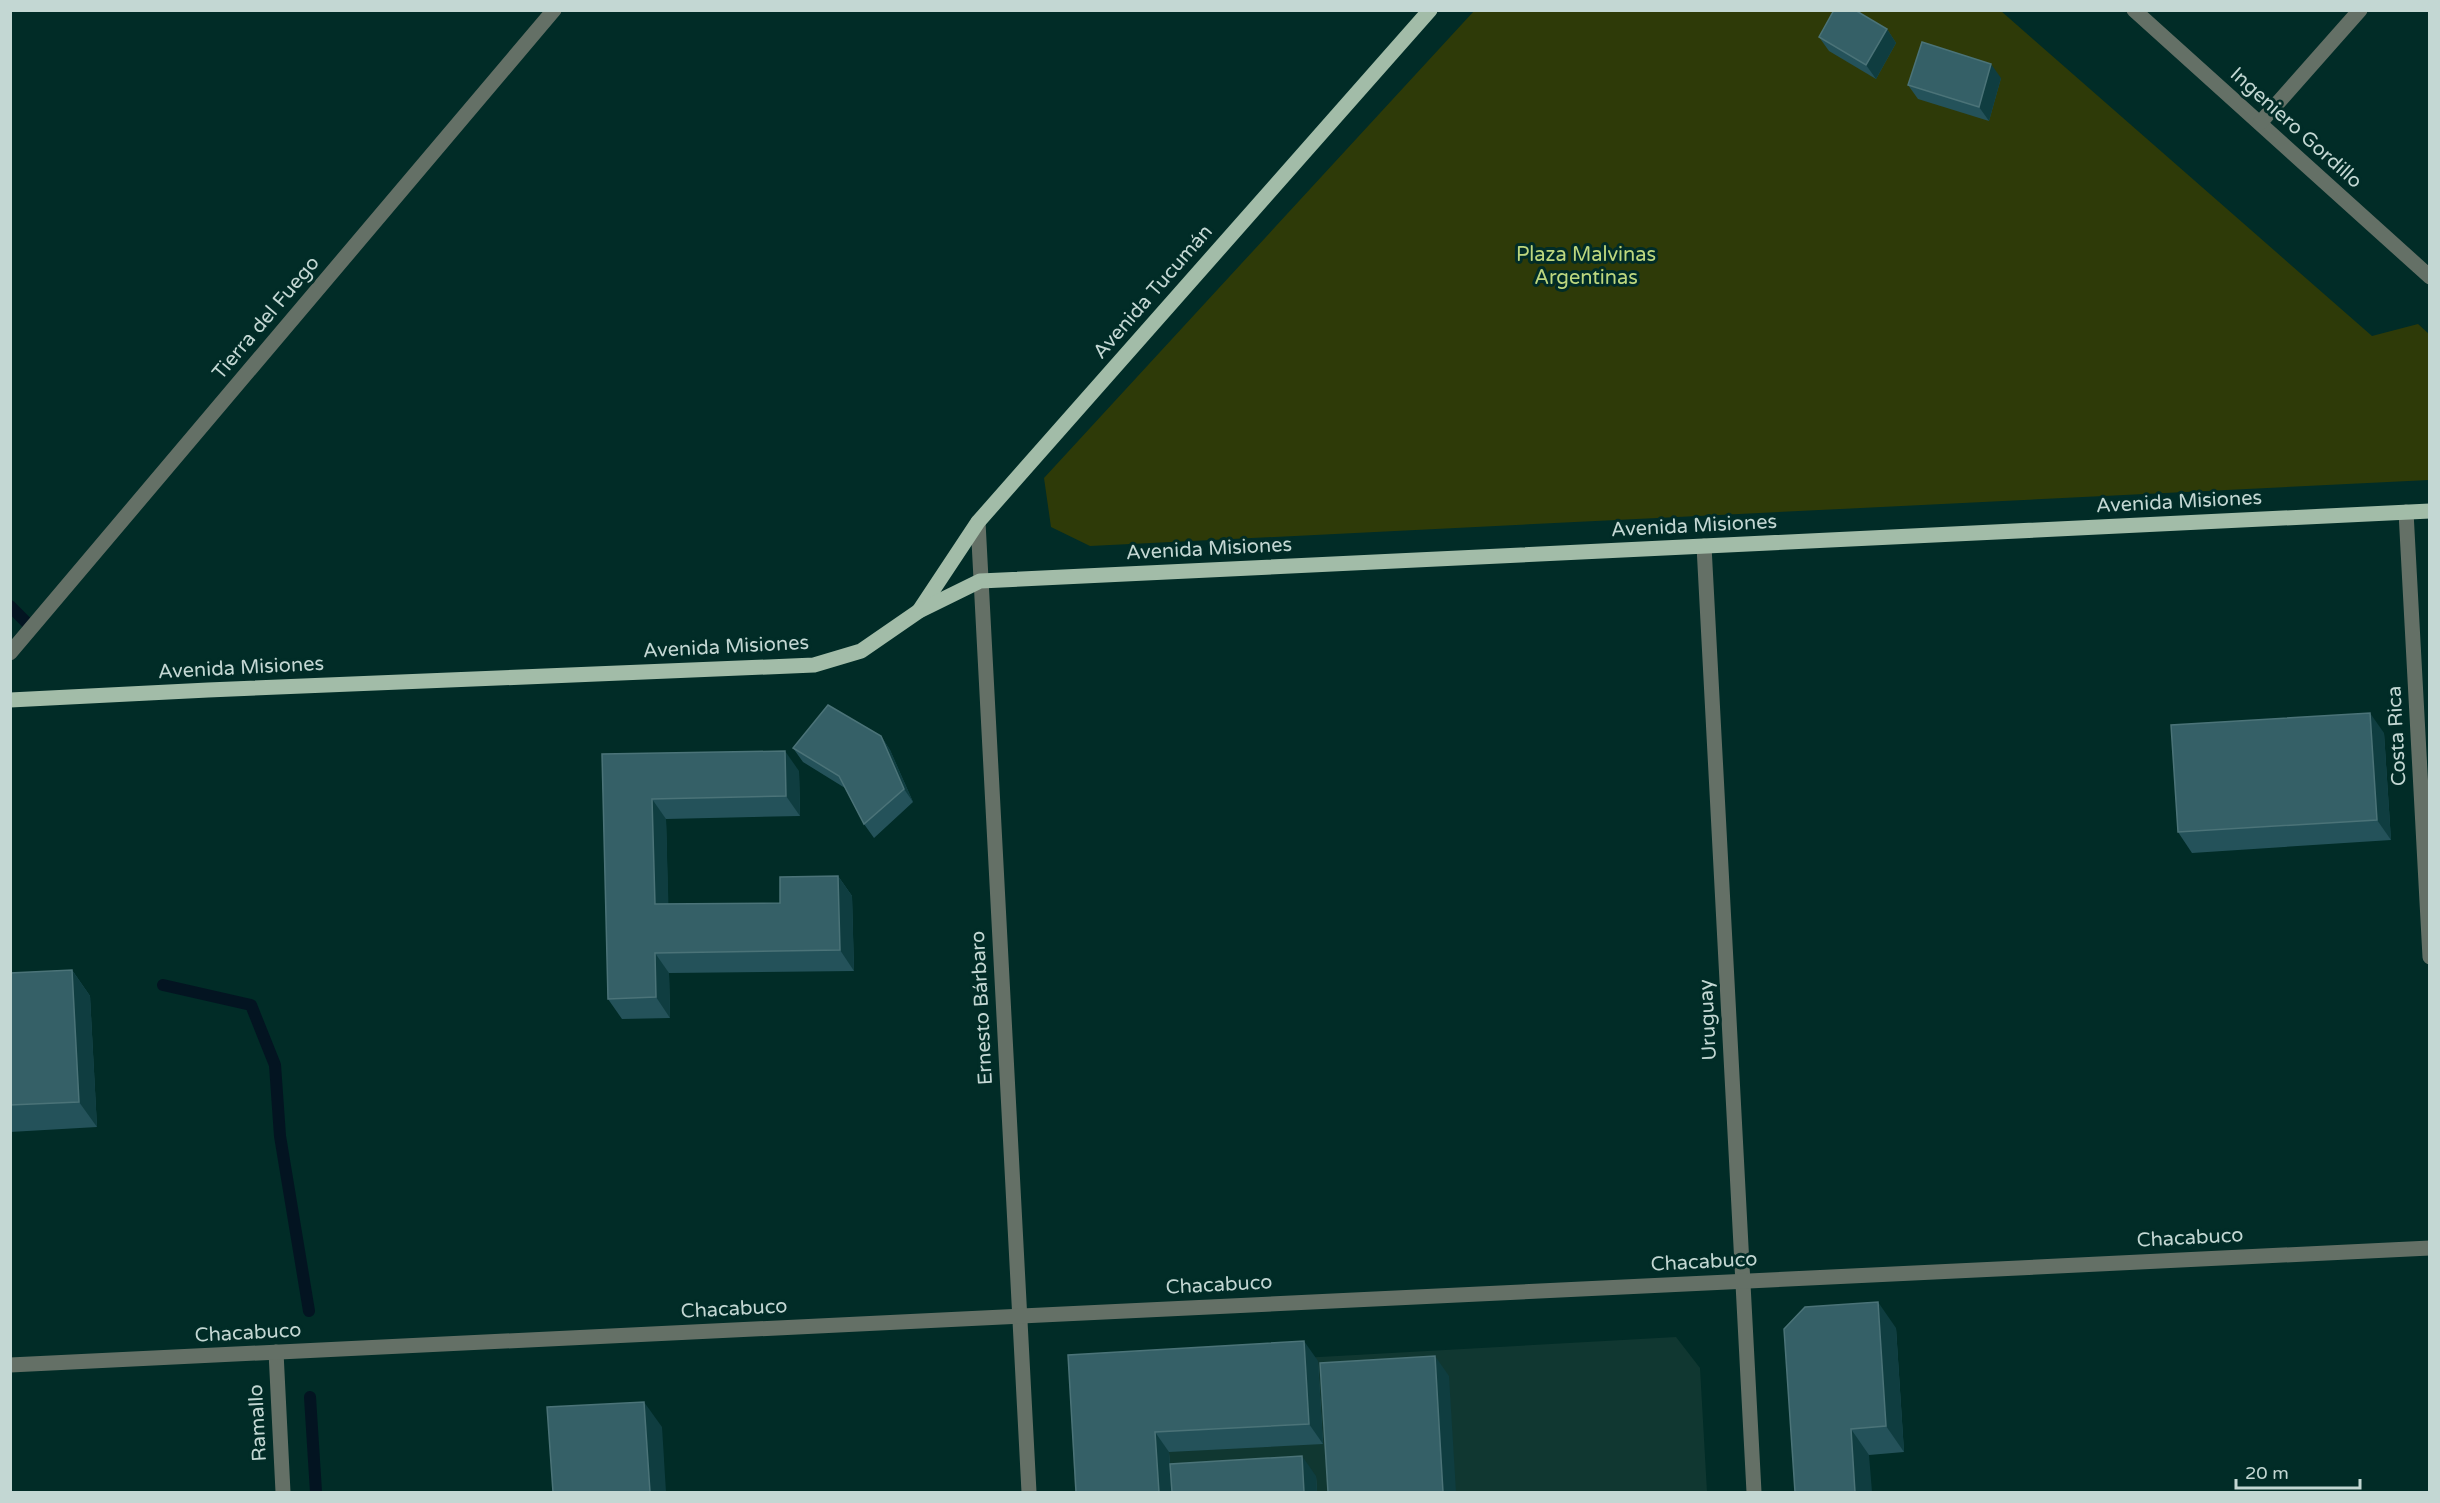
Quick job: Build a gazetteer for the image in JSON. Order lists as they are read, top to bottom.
{
  "streets": {
    "main road": ["Avenida Tucumán", "Avenida Misiones"],
    "street": [
      "Ingeniero Gordillo",
      "Tierra del Fuego",
      "Costa Rica",
      "Ernesto Bárbaro",
      "Uruguay",
      "Chacabuco",
      "Ramallo"
    ]
  },
  "crossings": [
    ["Avenida Tucumán", "Avenida Misiones"],
    ["Avenida Tucumán", "Ernesto Bárbaro"],
    ["Avenida Misiones", "Costa Rica"],
    ["Avenida Misiones", "Ernesto Bárbaro"],
    ["Avenida Misiones", "Uruguay"],
    ["Ernesto Bárbaro", "Chacabuco"],
    ["Uruguay", "Chacabuco"],
    ["Chacabuco", "Ramallo"]
  ],
  "parks": ["Plaza Malvinas Argentinas"],
  "scale_bar": "20 m"
}
